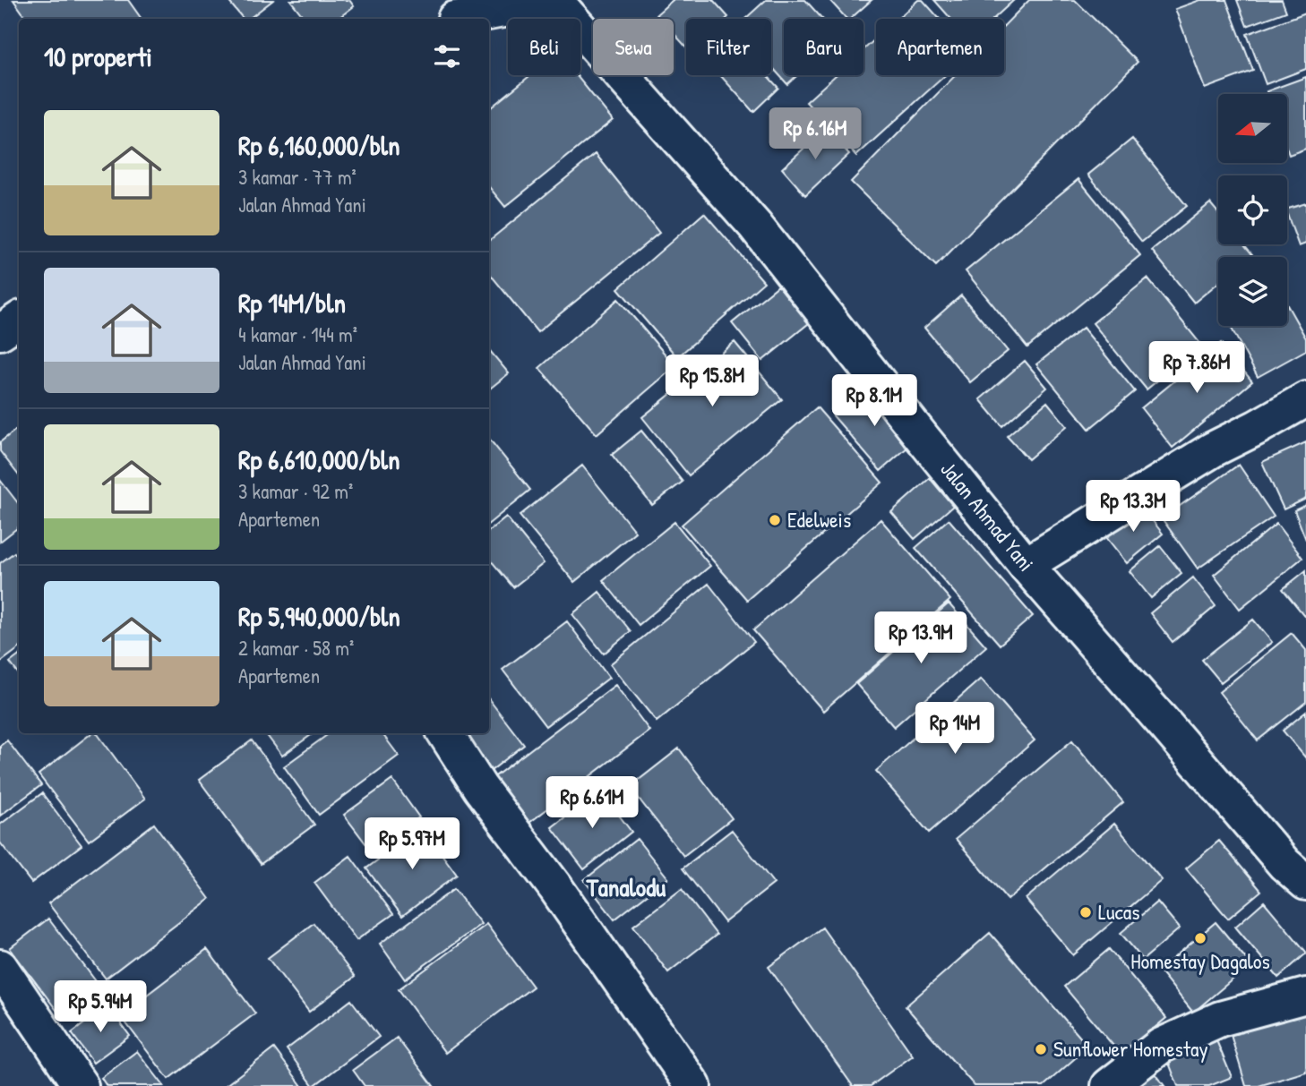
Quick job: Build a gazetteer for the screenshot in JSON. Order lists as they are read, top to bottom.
{
  "streets": {
    "main road": ["Jalan Ahmad Yani"]
  },
  "districts": ["Tanalodu"],
  "places": [
    "Edelweis",
    "Lucas",
    "Homestay Dagalos",
    "Sunflower Homestay"
  ],
  "north": "left",
  "page": {
    "chip": [
      "Beli",
      "Sewa",
      "Filter",
      "Baru",
      "Apartemen"
    ],
    "heading": "10 properti",
    "list": [
      {
        "name": "Rp 6,160,000/bln",
        "note": "3 kamar · 77 m² · Jalan Ahmad Yani"
      },
      {
        "name": "Rp 14M/bln",
        "note": "4 kamar · 144 m² · Jalan Ahmad Yani"
      },
      {
        "name": "Rp 6,610,000/bln",
        "note": "3 kamar · 92 m² · Apartemen"
      },
      {
        "name": "Rp 5,940,000/bln",
        "note": "2 kamar · 58 m² · Apartemen"
      }
    ],
    "price": [
      "Rp 6.16M",
      "Rp 7.86M",
      "Rp 15.8M",
      "Rp 8.1M",
      "Rp 13.3M",
      "Rp 13.9M",
      "Rp 14M",
      "Rp 6.61M",
      "Rp 5.97M",
      "Rp 5.94M"
    ]
  }
}
